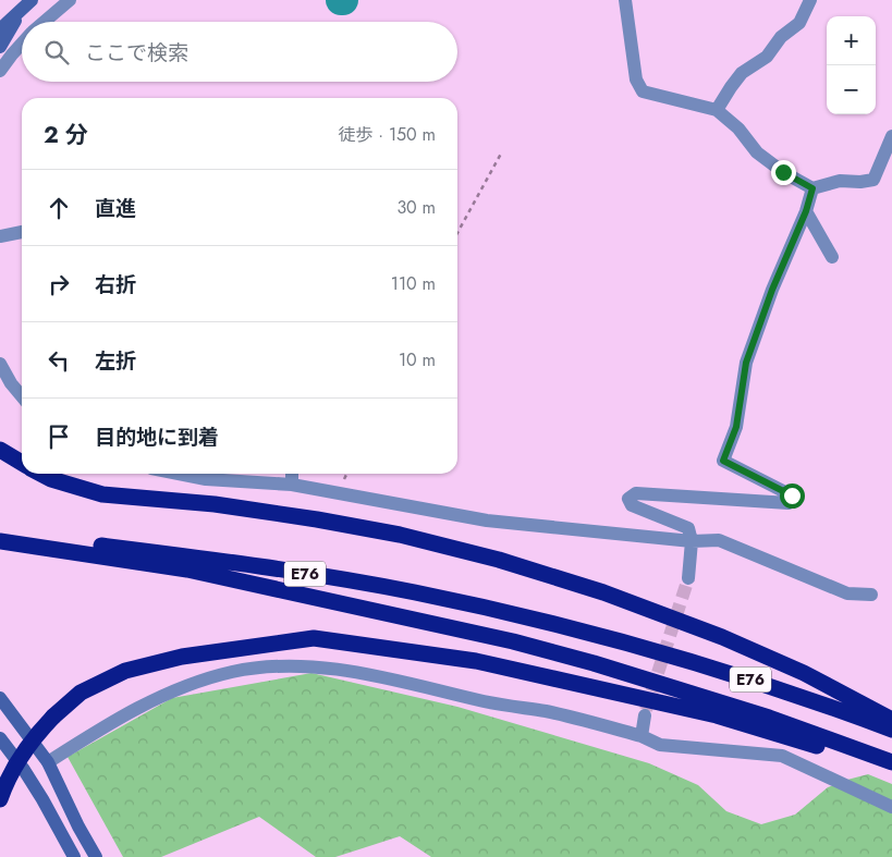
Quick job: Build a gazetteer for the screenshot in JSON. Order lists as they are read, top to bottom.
{
  "streets": {
    "highway": ["E76"]
  },
  "page": {
    "map_buttons": ["+", "−"],
    "search": "ここで検索",
    "heading": ["2 分", "徒歩 · 150 m"],
    "list": [
      ["直進", "30 m"],
      ["右折", "110 m"],
      ["左折", "10 m"],
      "目的地に到着"
    ]
  }
}
